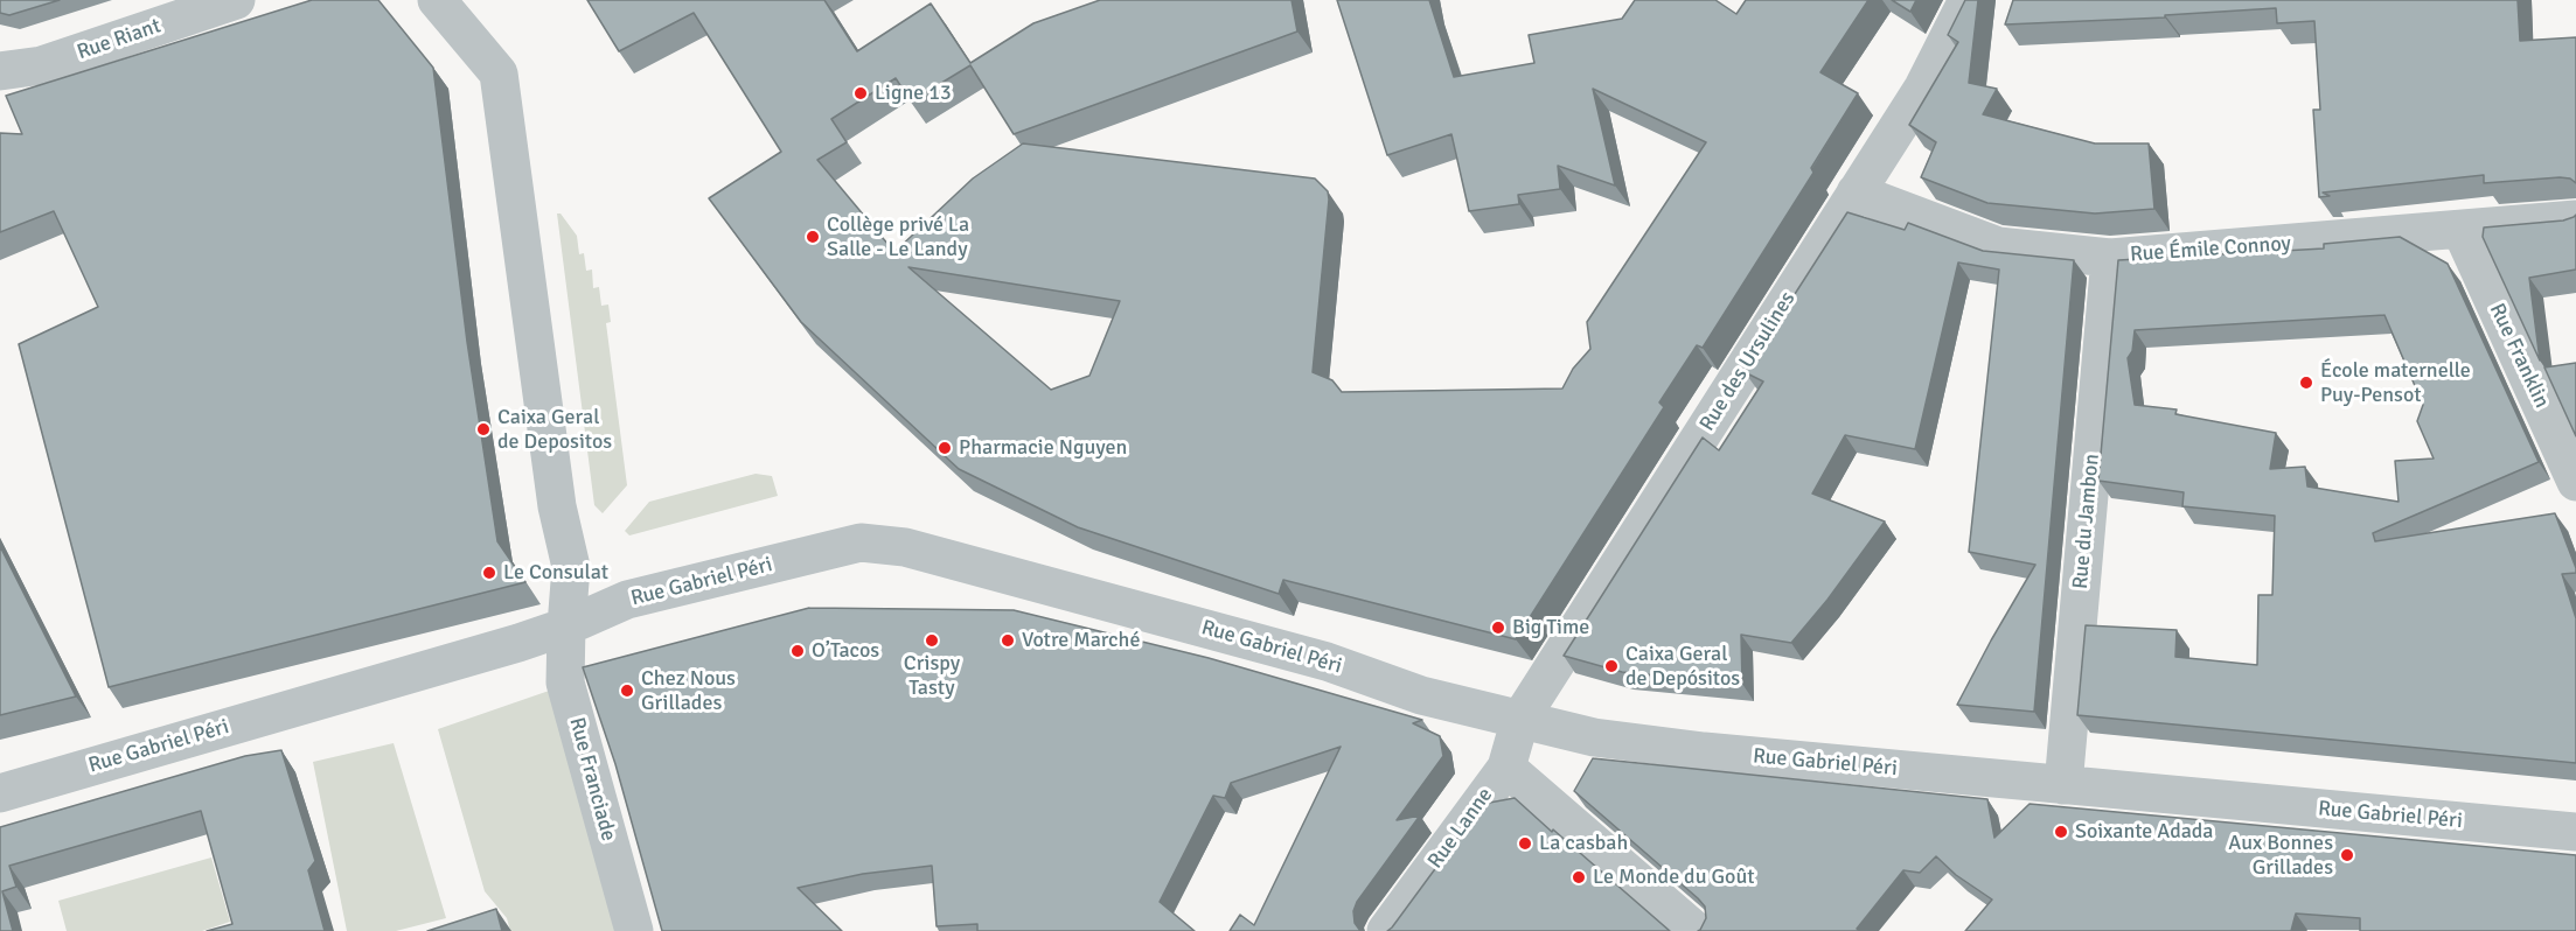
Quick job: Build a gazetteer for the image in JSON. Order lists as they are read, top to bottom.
{
  "streets": {
    "street": [
      "Rue Riant",
      "Rue Émile Connoy",
      "Rue Franklin",
      "Rue des Ursulines",
      "Rue du Jambon",
      "Rue Gabriel Péri",
      "Rue Franciade",
      "Rue Lanne"
    ]
  },
  "crossings": [
    ["Rue Émile Connoy", "Rue Franklin"],
    ["Rue Émile Connoy", "Rue des Ursulines"],
    ["Rue Émile Connoy", "Rue du Jambon"],
    ["Rue des Ursulines", "Rue Gabriel Péri"],
    ["Rue des Ursulines", "Rue Lanne"],
    ["Rue du Jambon", "Rue Gabriel Péri"],
    ["Rue Gabriel Péri", "Rue Franciade"],
    ["Rue Gabriel Péri", "Rue Lanne"]
  ],
  "places": [
    "Ligne 13",
    "Collège privé La Salle - Le Landy",
    "École maternelle Puy-Pensot",
    "Caixa Geral de Depositos",
    "Pharmacie Nguyen",
    "Le Consulat",
    "Big Time",
    "Crispy Tasty",
    "Votre Marché",
    "O’Tacos",
    "Caixa Geral de Depósitos",
    "Chez Nous Grillades",
    "Soixante Adada",
    "La casbah",
    "Aux Bonnes Grillades",
    "Le Monde du Goût"
  ]
}
